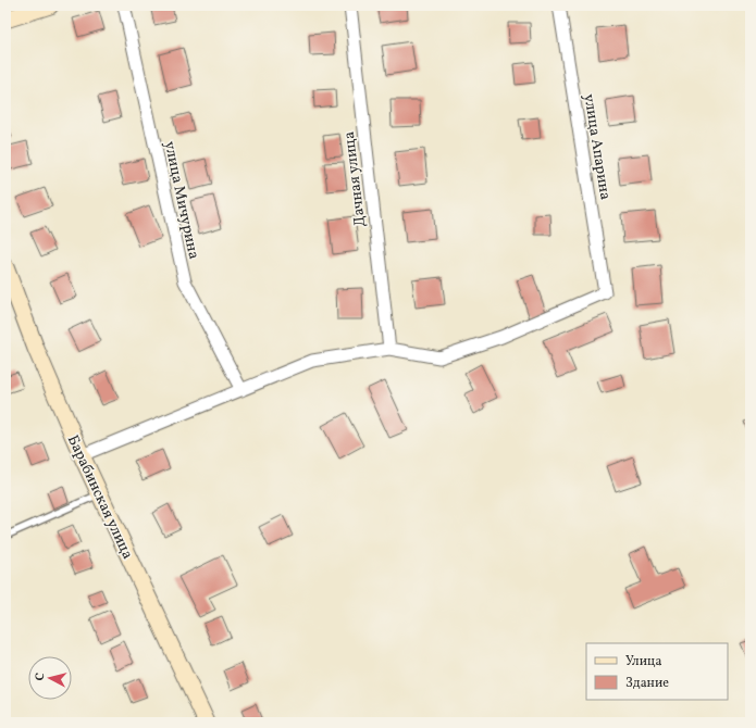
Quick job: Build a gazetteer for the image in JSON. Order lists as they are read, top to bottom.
{
  "streets": {
    "street": [
      "улица Апарина",
      "Дачная улица",
      "улица Мичурина",
      "Барабинская улица"
    ]
  },
  "crossings": [
    ["улица Апарина", "Дачная улица"]
  ],
  "legend": ["Улица", "Здание"],
  "north": "left"
}
